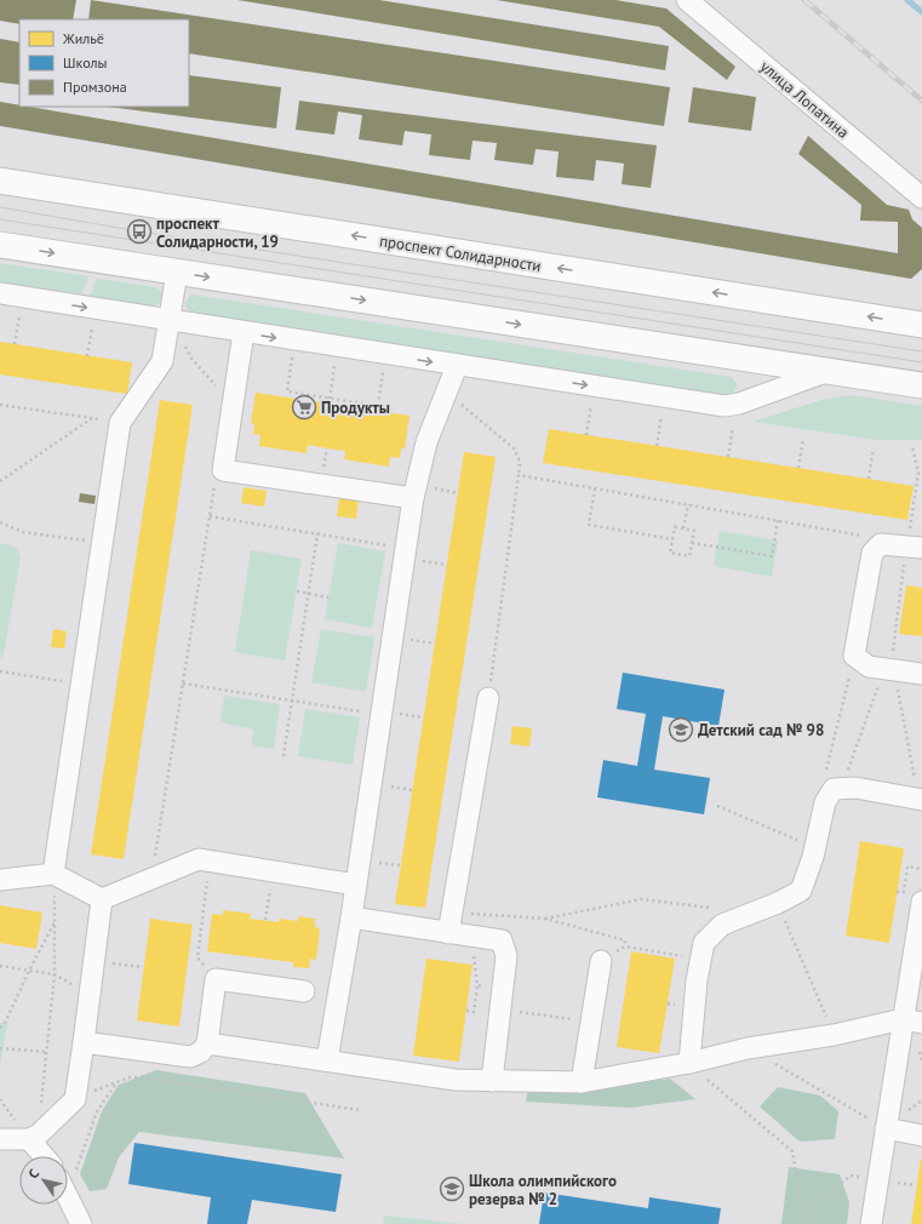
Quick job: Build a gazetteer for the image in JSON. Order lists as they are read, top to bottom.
{
  "streets": {
    "main road": ["проспект Солидарности"],
    "street": ["улица Лопатина"]
  },
  "places": {
    "bus stop": ["проспект Солидарности, 19"],
    "supermarket": ["Продукты"],
    "school or university": ["Детский сад № 98", "Школа олимпийского резерва № 2"]
  },
  "legend": ["Жильё", "Школы", "Промзона"],
  "north": "top left"
}
